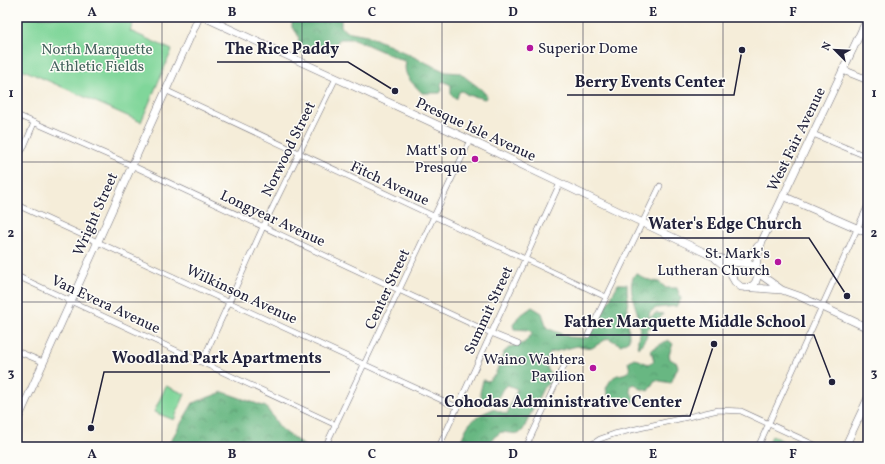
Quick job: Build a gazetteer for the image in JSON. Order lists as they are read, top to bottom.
{
  "streets": {
    "main road": ["Presque Isle Avenue", "West Fair Avenue", "Wright Street"],
    "street": [
      "Norwood Street",
      "Fitch Avenue",
      "Longyear Avenue",
      "Center Street",
      "Wilkinson Avenue",
      "Van Evera Avenue",
      "Summit Street"
    ]
  },
  "crossings": [
    ["Presque Isle Avenue", "West Fair Avenue"],
    ["Presque Isle Avenue", "Norwood Street"],
    ["Presque Isle Avenue", "Center Street"],
    ["Presque Isle Avenue", "Summit Street"],
    ["Norwood Street", "Fitch Avenue"],
    ["Norwood Street", "Longyear Avenue"],
    ["Norwood Street", "Wilkinson Avenue"],
    ["Norwood Street", "Van Evera Avenue"],
    ["Fitch Avenue", "Wright Street"],
    ["Fitch Avenue", "Center Street"],
    ["Fitch Avenue", "Summit Street"],
    ["Wright Street", "Longyear Avenue"],
    ["Wright Street", "Wilkinson Avenue"],
    ["Wright Street", "Van Evera Avenue"],
    ["Longyear Avenue", "Center Street"],
    ["Longyear Avenue", "Summit Street"],
    ["Center Street", "Wilkinson Avenue"],
    ["Center Street", "Van Evera Avenue"],
    ["Wilkinson Avenue", "Summit Street"]
  ],
  "parks": ["North Marquette Athletic Fields"],
  "places": [
    "Superior Dome",
    "Berry Events Center",
    "The Rice Paddy",
    "Matt's on Presque",
    "St. Mark's Lutheran Church",
    "Water's Edge Church",
    "Cohodas Administrative Center",
    "Waino Wahtera Pavilion",
    "Father Marquette Middle School",
    "Woodland Park Apartments"
  ],
  "north": "top left",
  "grid": {
    "columns": [
      "A",
      "B",
      "C",
      "D",
      "E",
      "F"
    ],
    "rows": ["1", "2", "3"]
  }
}
